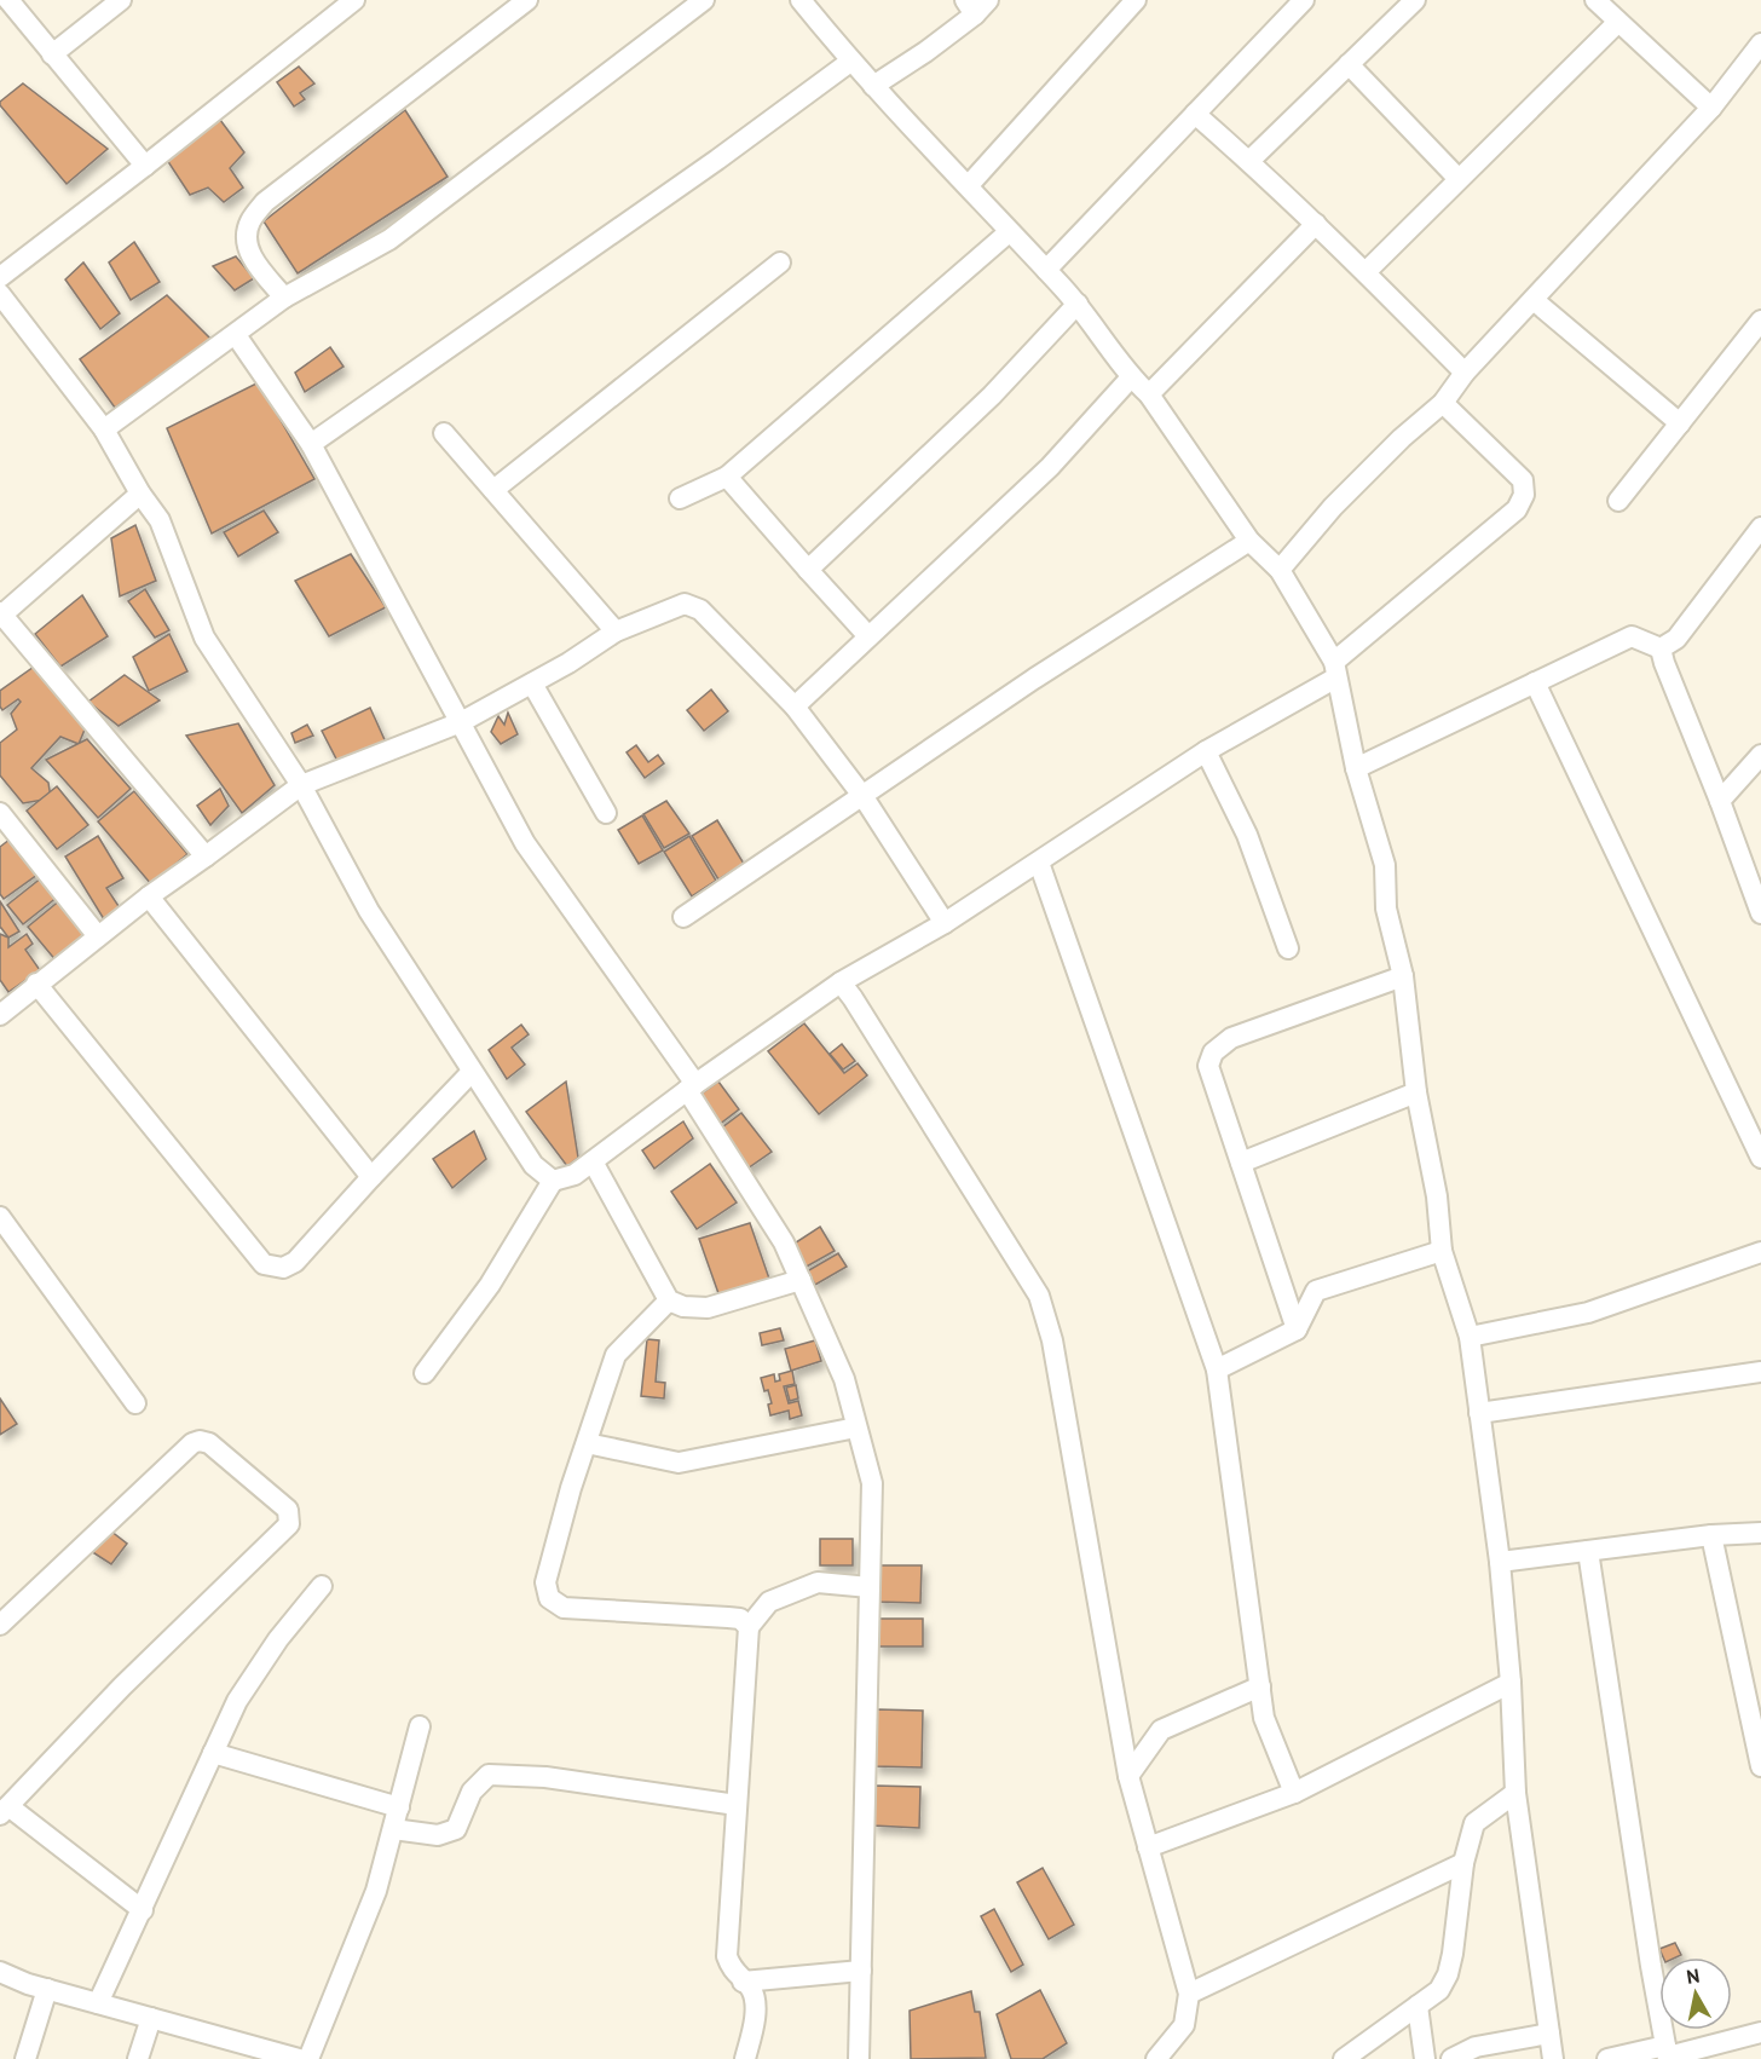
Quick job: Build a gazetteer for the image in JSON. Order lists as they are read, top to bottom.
{
  "north": "top"
}
